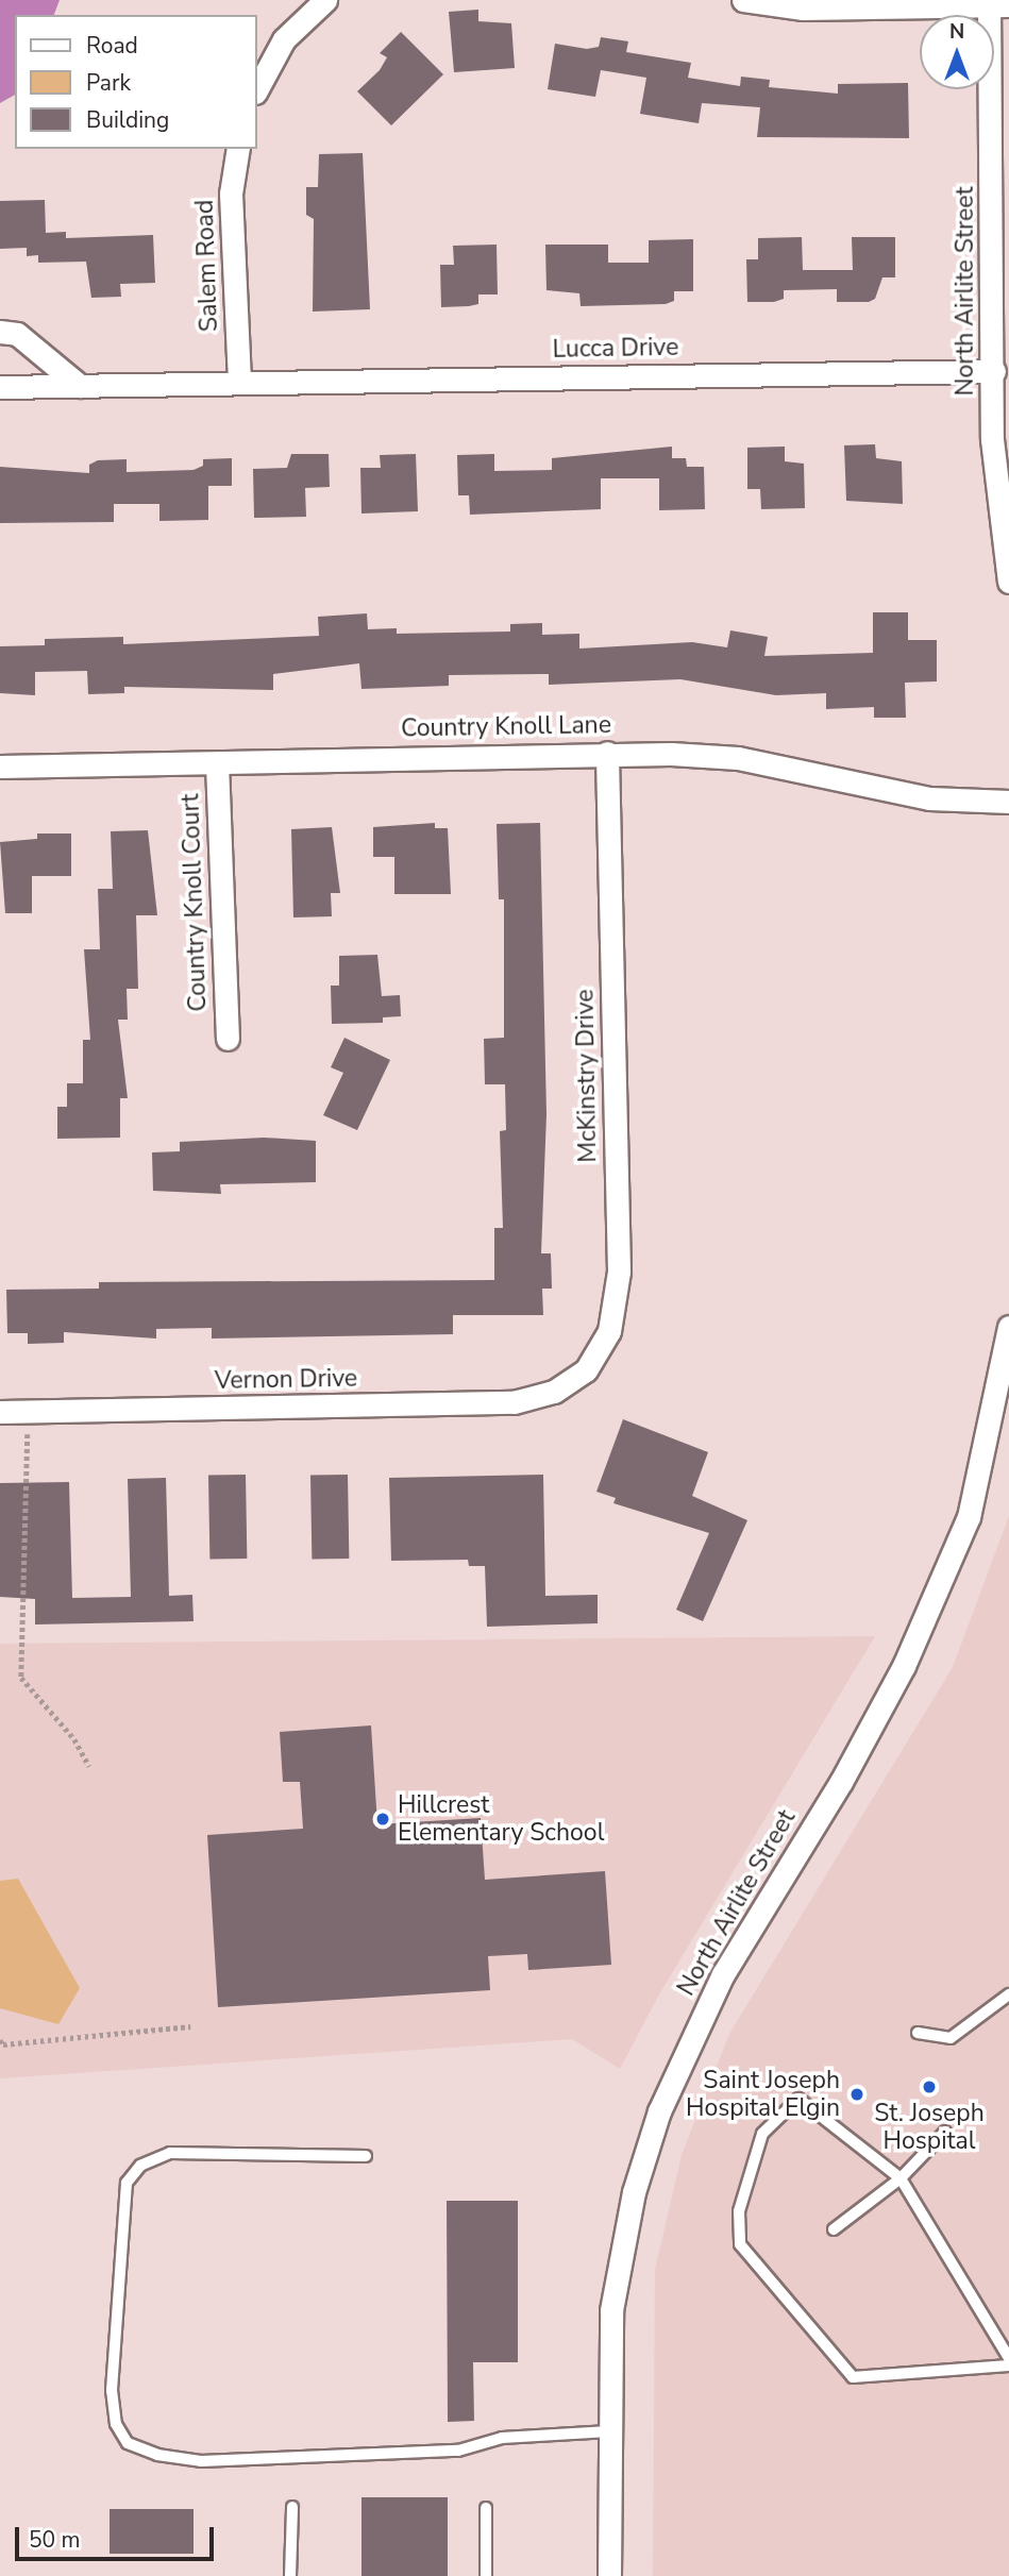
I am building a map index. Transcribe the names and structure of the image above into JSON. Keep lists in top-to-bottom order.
{
  "streets": {
    "street": [
      "Salem Road",
      "North Airlite Street",
      "Lucca Drive",
      "Country Knoll Lane",
      "Country Knoll Court",
      "McKinstry Drive",
      "Vernon Drive"
    ]
  },
  "crossings": [
    ["Salem Road", "Lucca Drive"],
    ["North Airlite Street", "Lucca Drive"],
    ["Country Knoll Lane", "Country Knoll Court"],
    ["Country Knoll Lane", "McKinstry Drive"],
    ["McKinstry Drive", "Vernon Drive"]
  ],
  "places": ["Hillcrest Elementary School", "St. Joseph Hospital", "Saint Joseph Hospital Elgin"],
  "legend": ["Road", "Park", "Building"],
  "scale_bar": "50 m",
  "north": "top"
}
